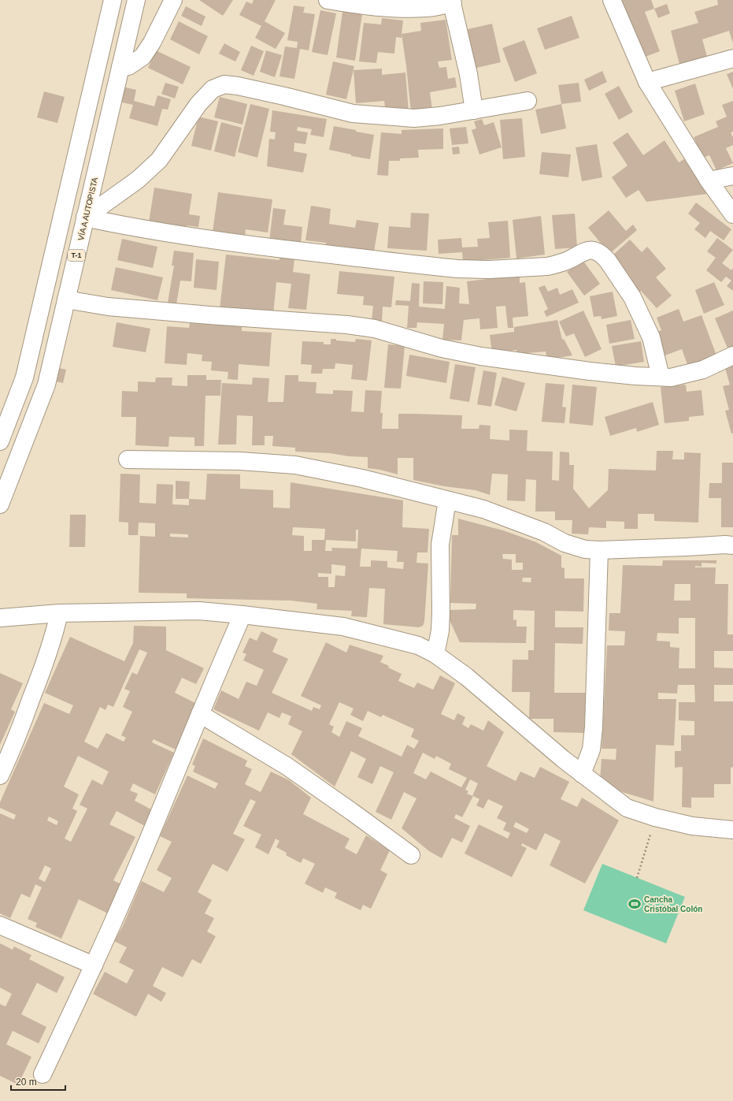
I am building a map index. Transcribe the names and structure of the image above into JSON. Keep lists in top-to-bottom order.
{
  "streets": {
    "main road": ["VÍA A AUTOPISTA", "T-1"]
  },
  "places": {
    "sports": ["Cancha Cristóbal Colón"]
  },
  "scale_bar": "20 m"
}
